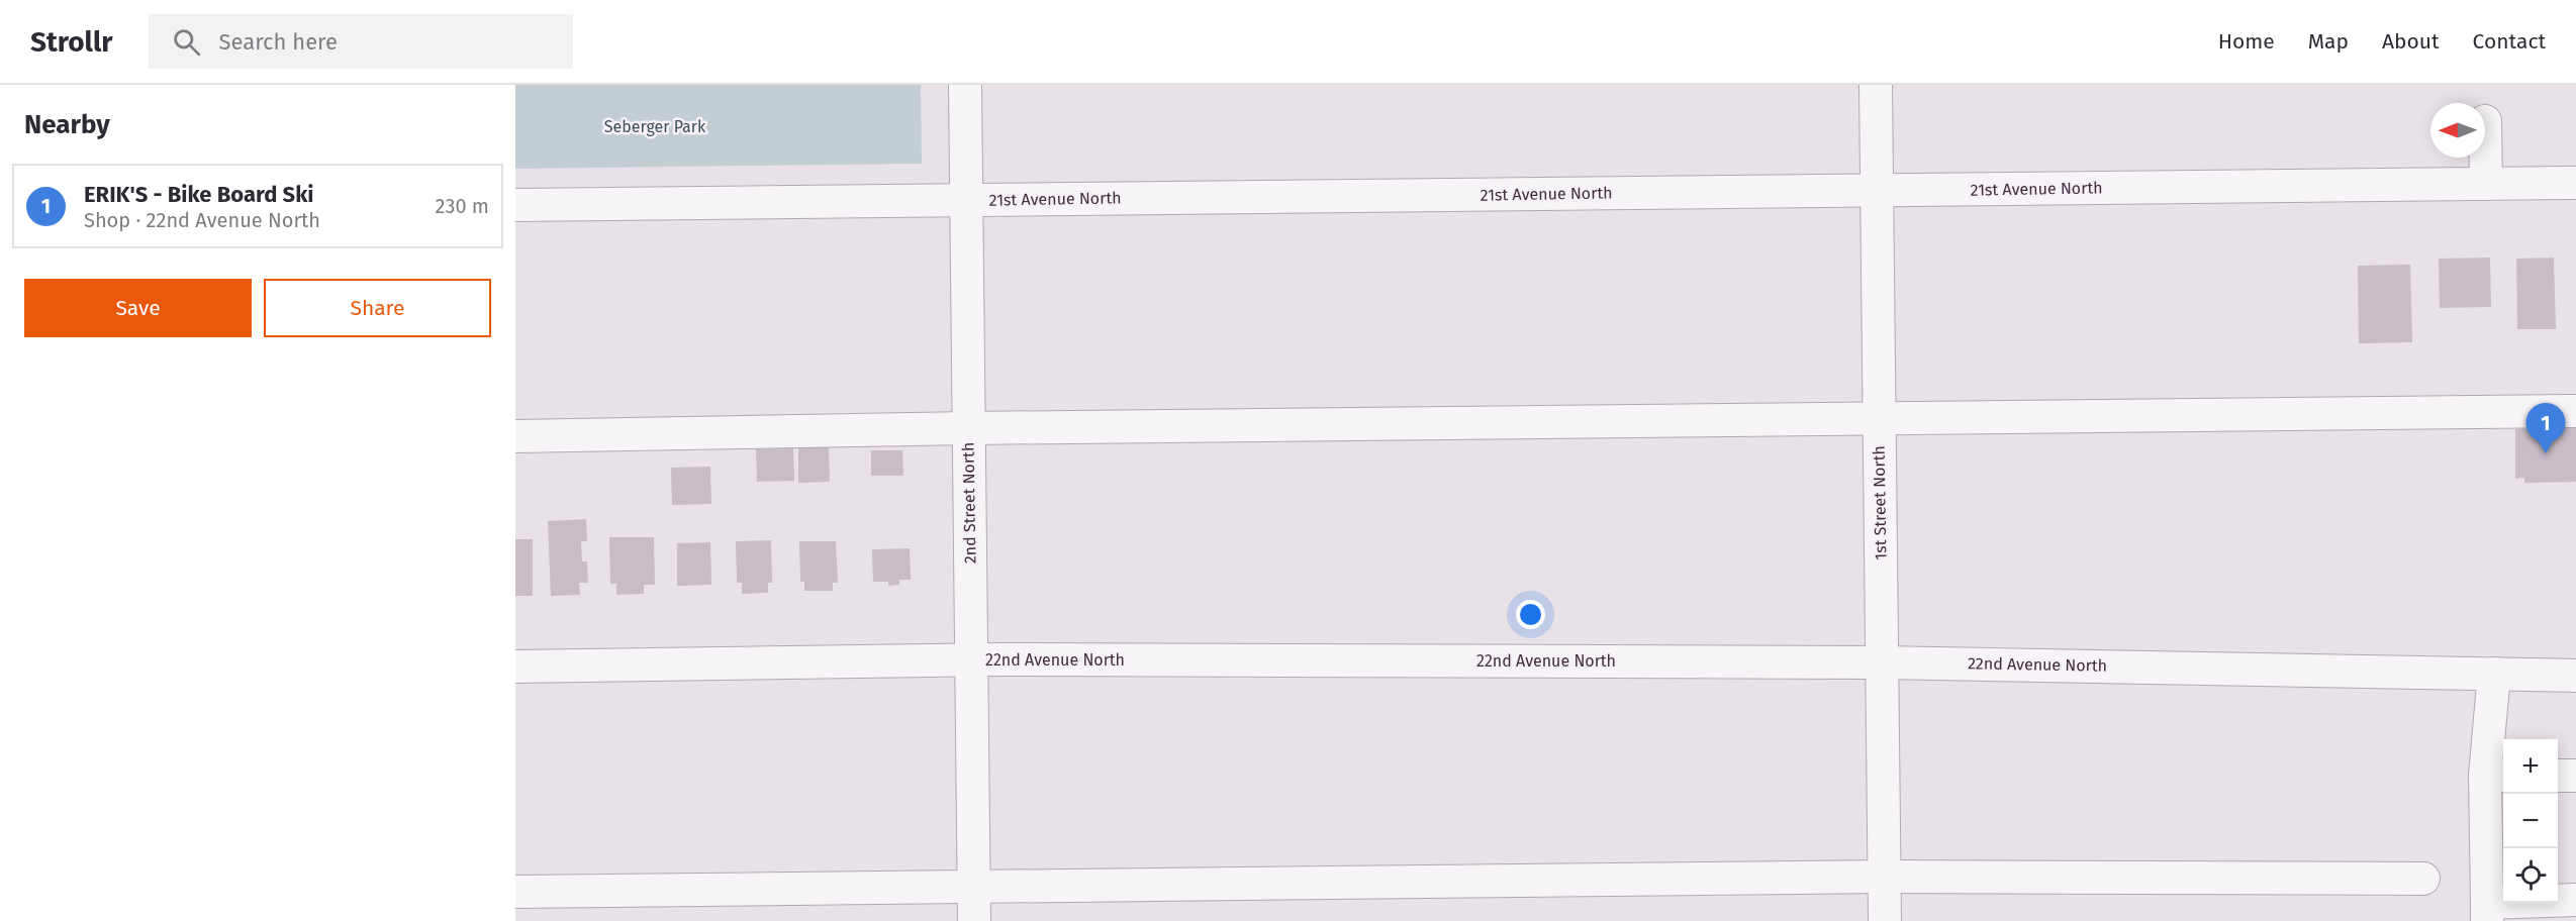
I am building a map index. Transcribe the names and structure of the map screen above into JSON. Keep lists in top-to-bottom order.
{
  "streets": {
    "street": [
      "21st Avenue North",
      "2nd Street North",
      "1st Street North",
      "22nd Avenue North"
    ]
  },
  "crossings": [
    ["21st Avenue North", "2nd Street North"],
    ["21st Avenue North", "1st Street North"],
    ["2nd Street North", "22nd Avenue North"],
    ["1st Street North", "22nd Avenue North"]
  ],
  "parks": ["Seberger Park"],
  "north": "left",
  "page": {
    "header": "Strollr",
    "search": "Search here",
    "nav": [
      "Home",
      "Map",
      "About",
      "Contact"
    ],
    "heading": "Nearby",
    "list": [
      {
        "mark": "1",
        "name": "ERIK'S - Bike Board Ski",
        "note": "Shop · 22nd Avenue North",
        "value": "230 m"
      }
    ],
    "buttons": ["Save", "Share"],
    "pins": "1",
    "map_buttons": ["+", "−"]
  }
}
